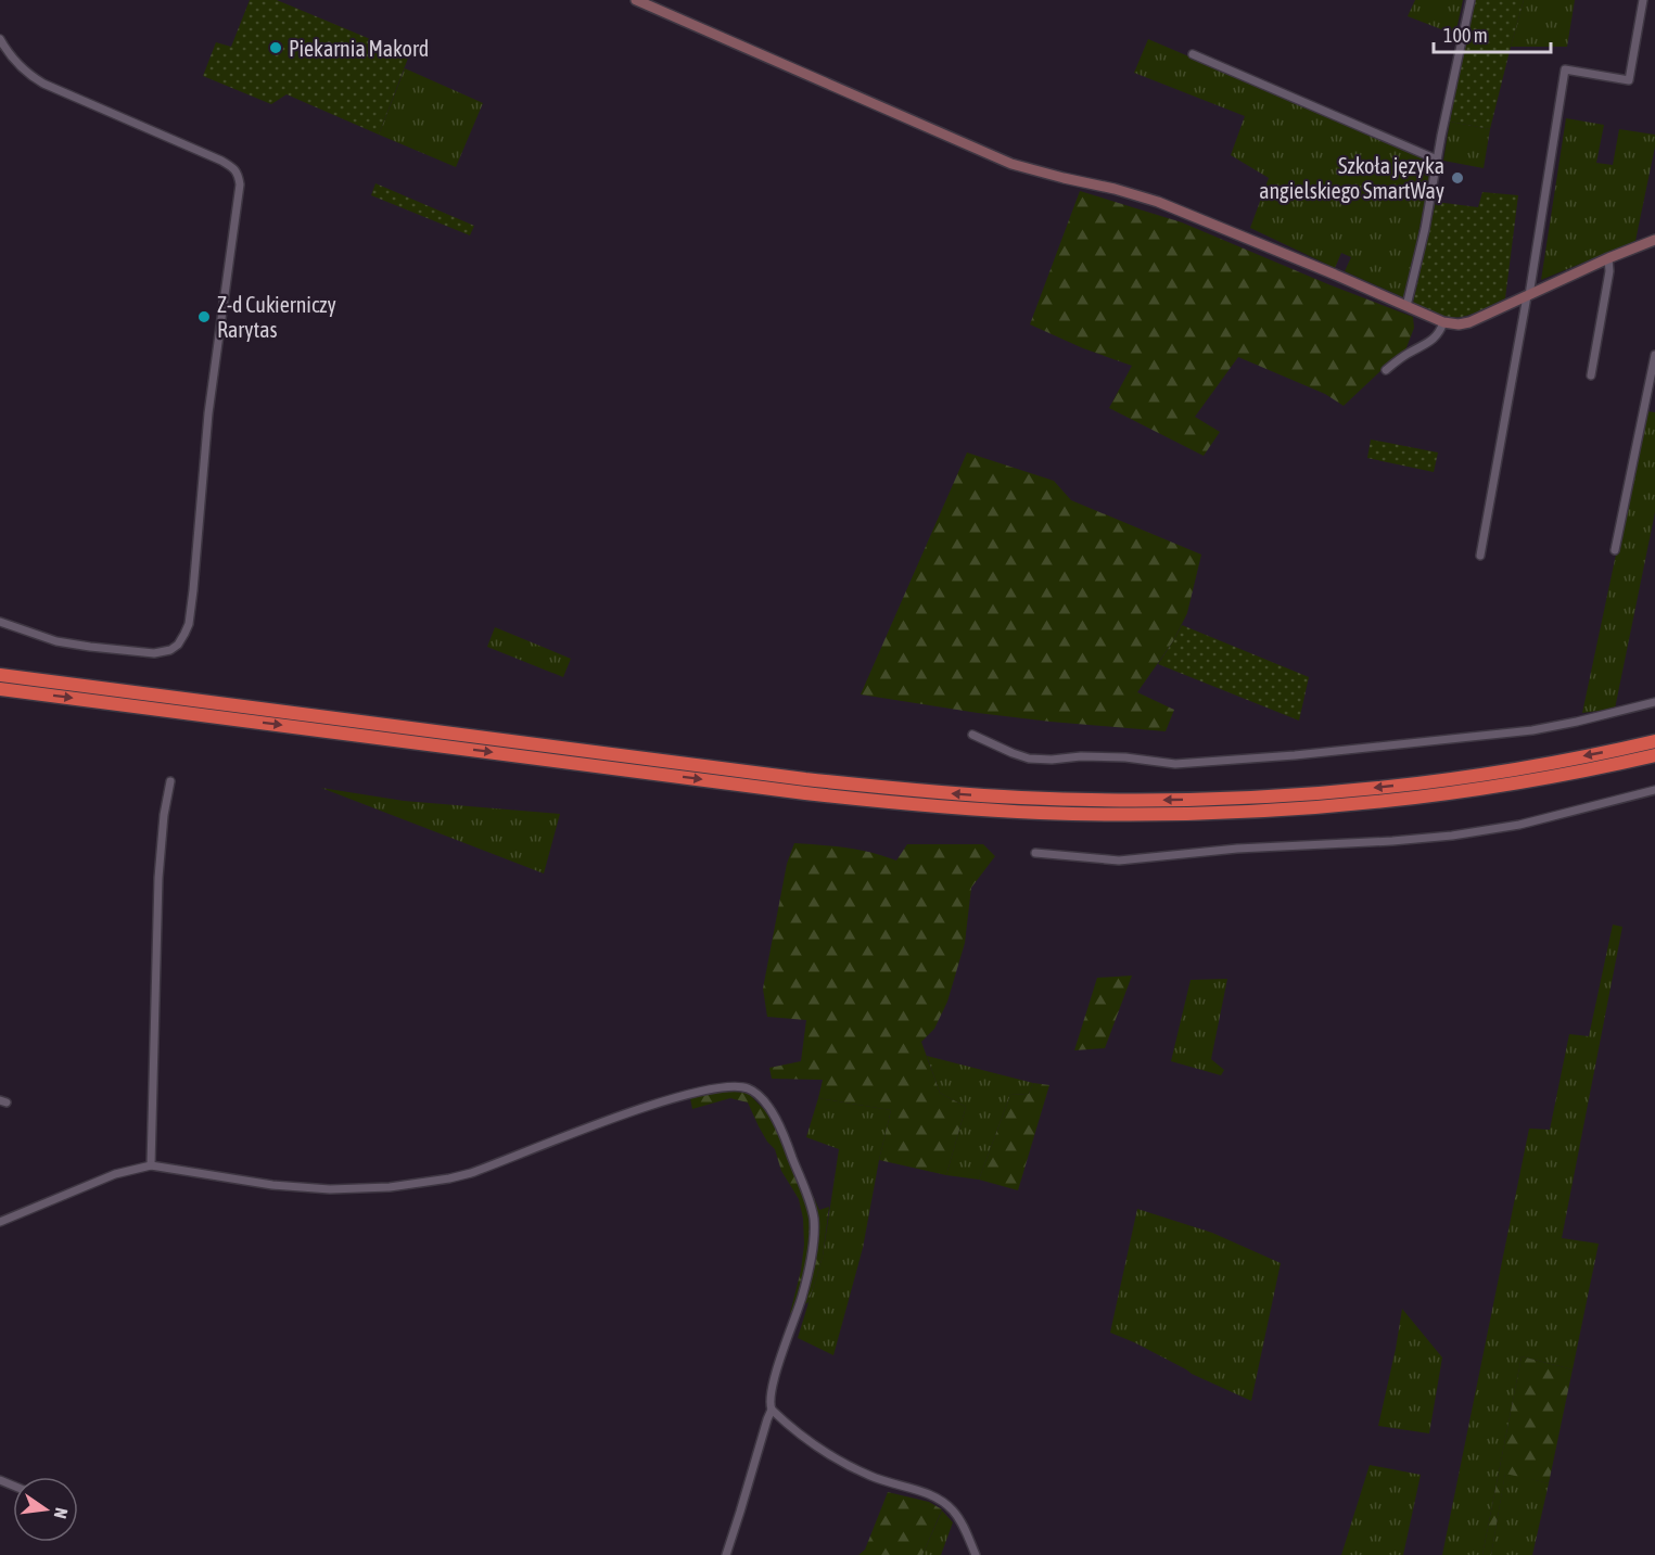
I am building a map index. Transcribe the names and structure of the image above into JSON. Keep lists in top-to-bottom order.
{
  "places": ["Piekarnia Makord", "Szkoła języka angielskiego SmartWay", "Z-d Cukierniczy Rarytas"],
  "scale_bar": "100 m",
  "north": "right"
}
